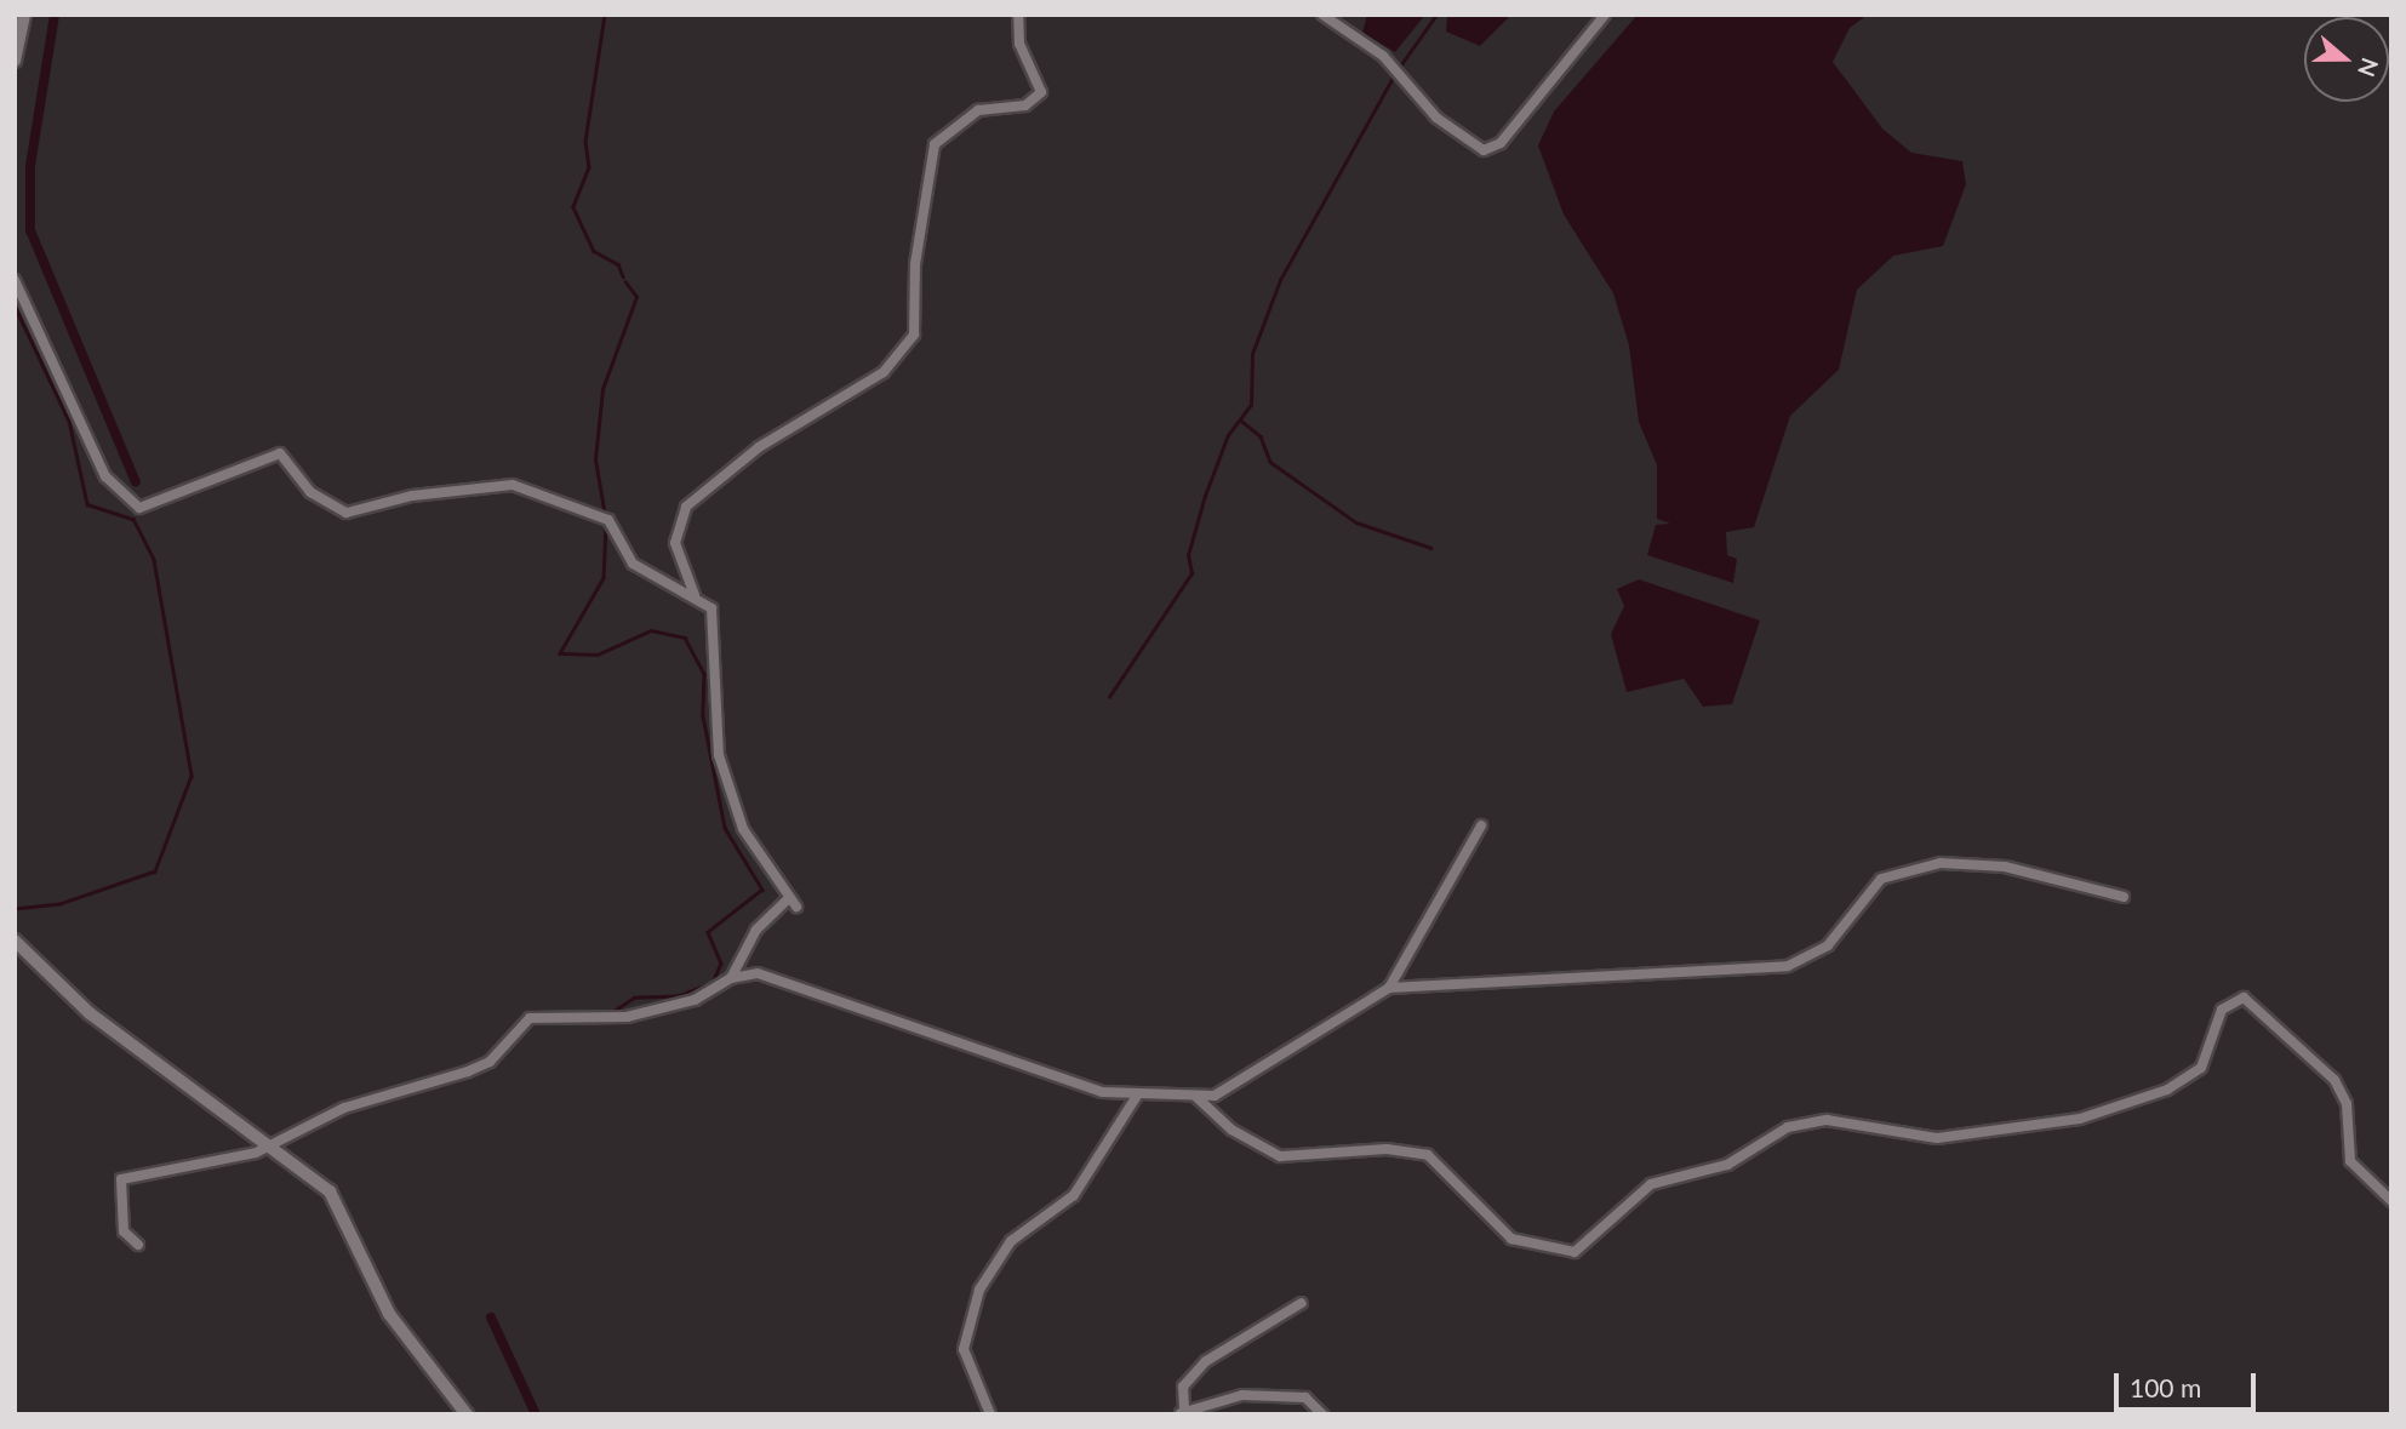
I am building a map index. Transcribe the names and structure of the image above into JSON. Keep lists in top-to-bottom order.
{
  "scale_bar": "100 m",
  "north": "right"
}
